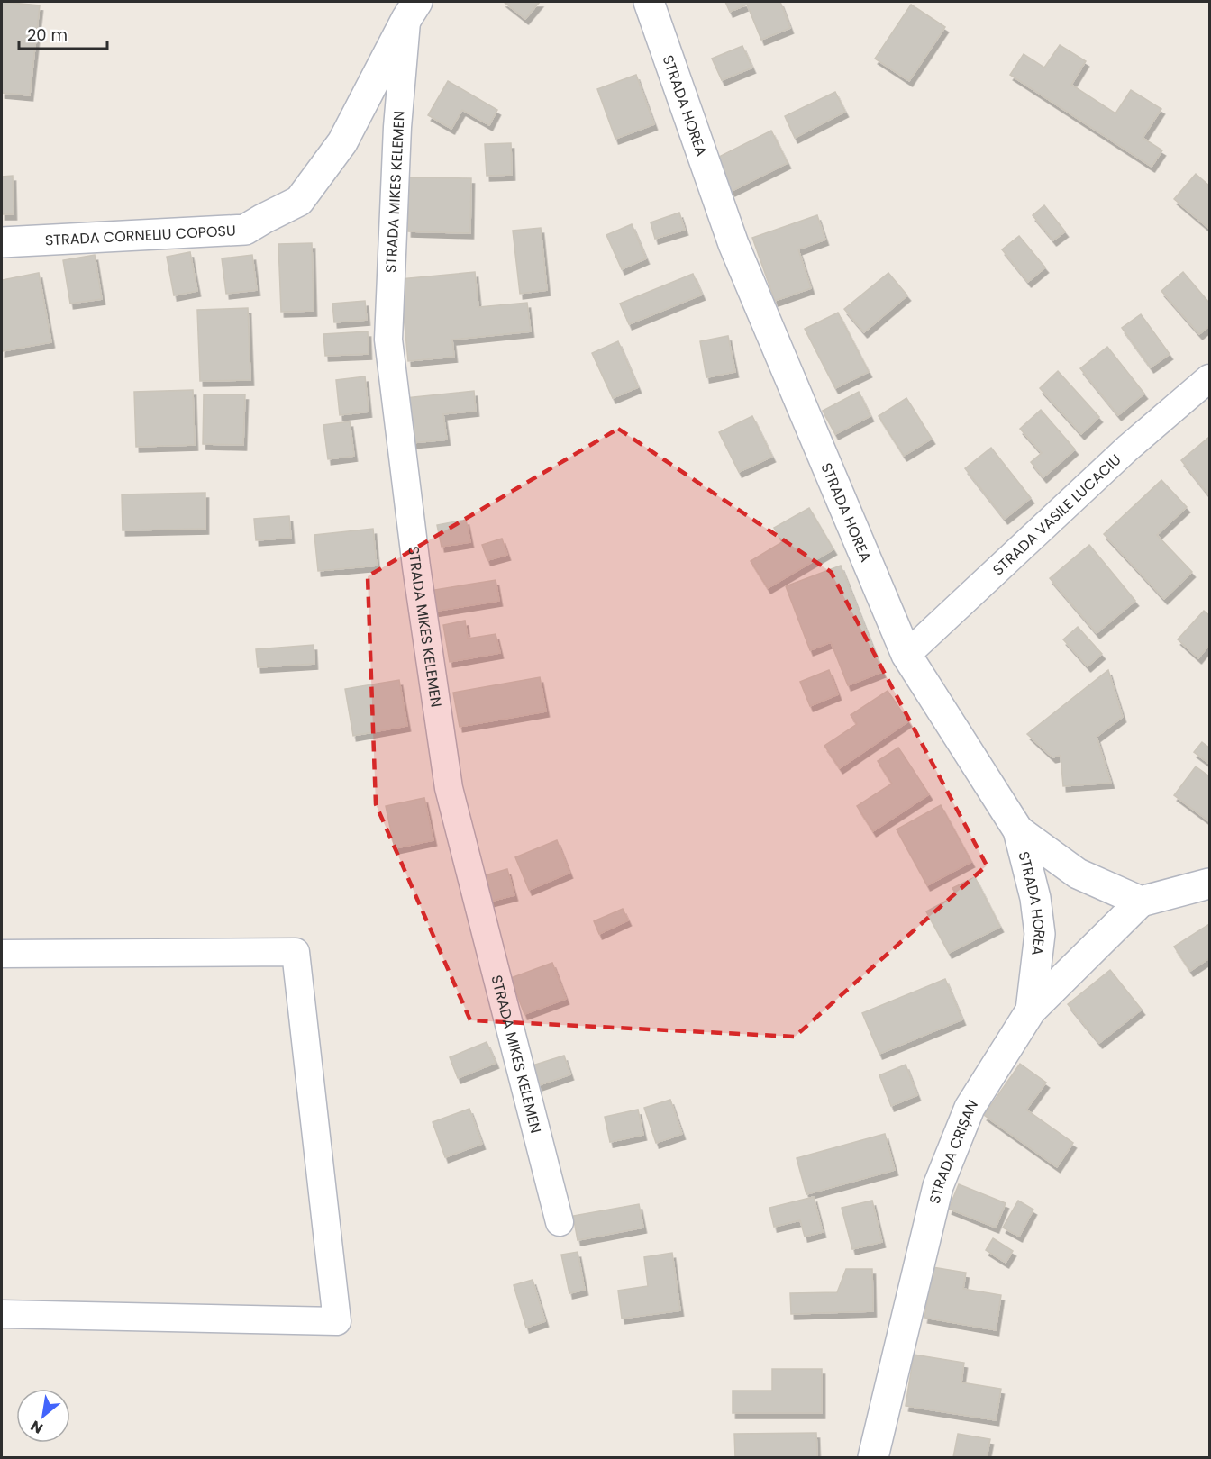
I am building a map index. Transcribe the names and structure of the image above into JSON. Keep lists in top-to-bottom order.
{
  "streets": {
    "street": [
      "STRADA HOREA",
      "STRADA MIKES KELEMEN",
      "STRADA CORNELIU COPOSU",
      "STRADA VASILE LUCACIU",
      "STRADA CRIȘAN"
    ]
  },
  "crossings": [
    ["STRADA HOREA", "STRADA VASILE LUCACIU"],
    ["STRADA HOREA", "STRADA CRIȘAN"],
    ["STRADA MIKES KELEMEN", "STRADA CORNELIU COPOSU"]
  ],
  "scale_bar": "20 m",
  "north": "bottom left"
}
